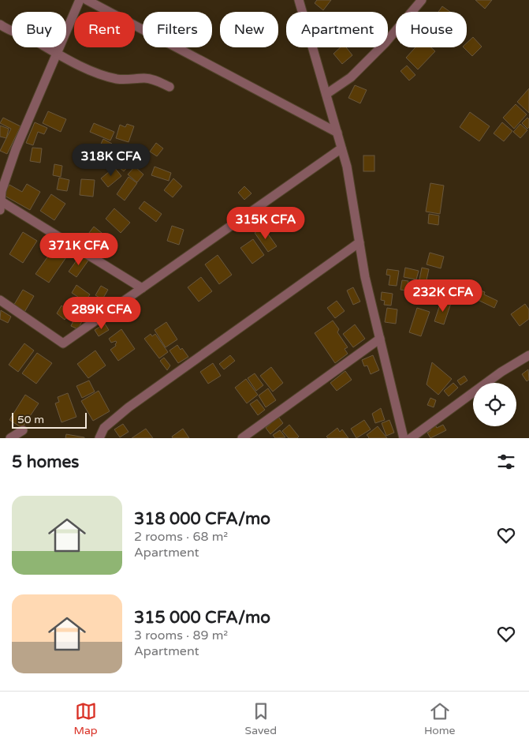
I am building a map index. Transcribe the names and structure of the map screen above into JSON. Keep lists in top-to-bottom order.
{
  "scale_bar": "50 m",
  "page": {
    "chip": [
      "Buy",
      "Rent",
      "Filters",
      "New",
      "Apartment",
      "House"
    ],
    "price": [
      "318K CFA",
      "315K CFA",
      "371K CFA",
      "232K CFA",
      "289K CFA"
    ],
    "scale": "50 m",
    "heading": "5 homes",
    "list": [
      {
        "name": "318 000 CFA/mo",
        "note": "2 rooms · 68 m² · Apartment"
      },
      {
        "name": "315 000 CFA/mo",
        "note": "3 rooms · 89 m² · Apartment"
      }
    ],
    "tabs": ["Map", "Saved", "Home"]
  }
}
